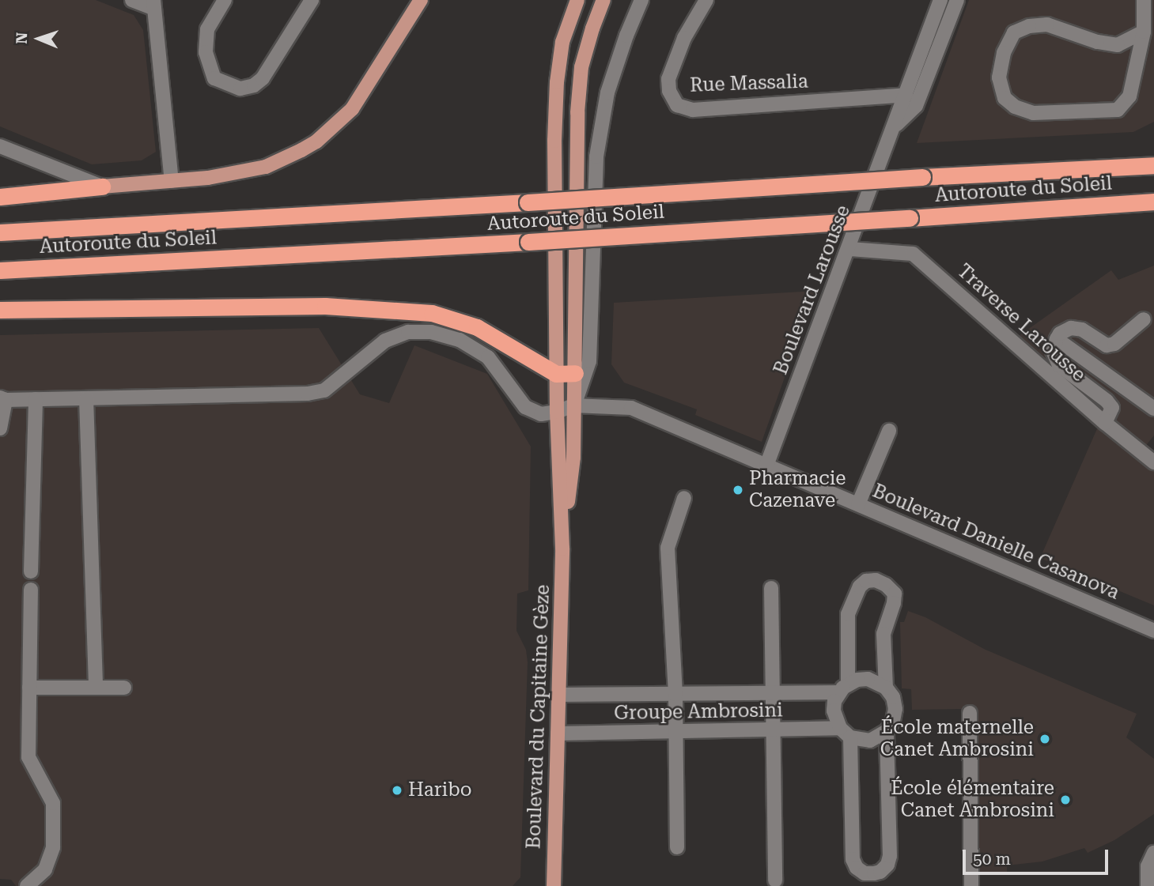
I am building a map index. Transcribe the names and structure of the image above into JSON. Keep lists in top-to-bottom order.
{
  "streets": {
    "highway": ["Autoroute du Soleil"],
    "main road": ["Boulevard du Capitaine Gèze"],
    "street": [
      "Rue Massalia",
      "Boulevard Larousse",
      "Traverse Larousse",
      "Boulevard Danielle Casanova",
      "Groupe Ambrosini"
    ]
  },
  "crossings": [
    ["Rue Massalia", "Boulevard Larousse"],
    ["Boulevard Larousse", "Traverse Larousse"],
    ["Boulevard Larousse", "Boulevard Danielle Casanova"],
    ["Boulevard Danielle Casanova", "Boulevard du Capitaine Gèze"],
    ["Groupe Ambrosini", "Boulevard du Capitaine Gèze"]
  ],
  "places": [
    "Pharmacie Cazenave",
    "École maternelle Canet Ambrosini",
    "Haribo",
    "École élémentaire Canet Ambrosini"
  ],
  "scale_bar": "50 m",
  "north": "left"
}
